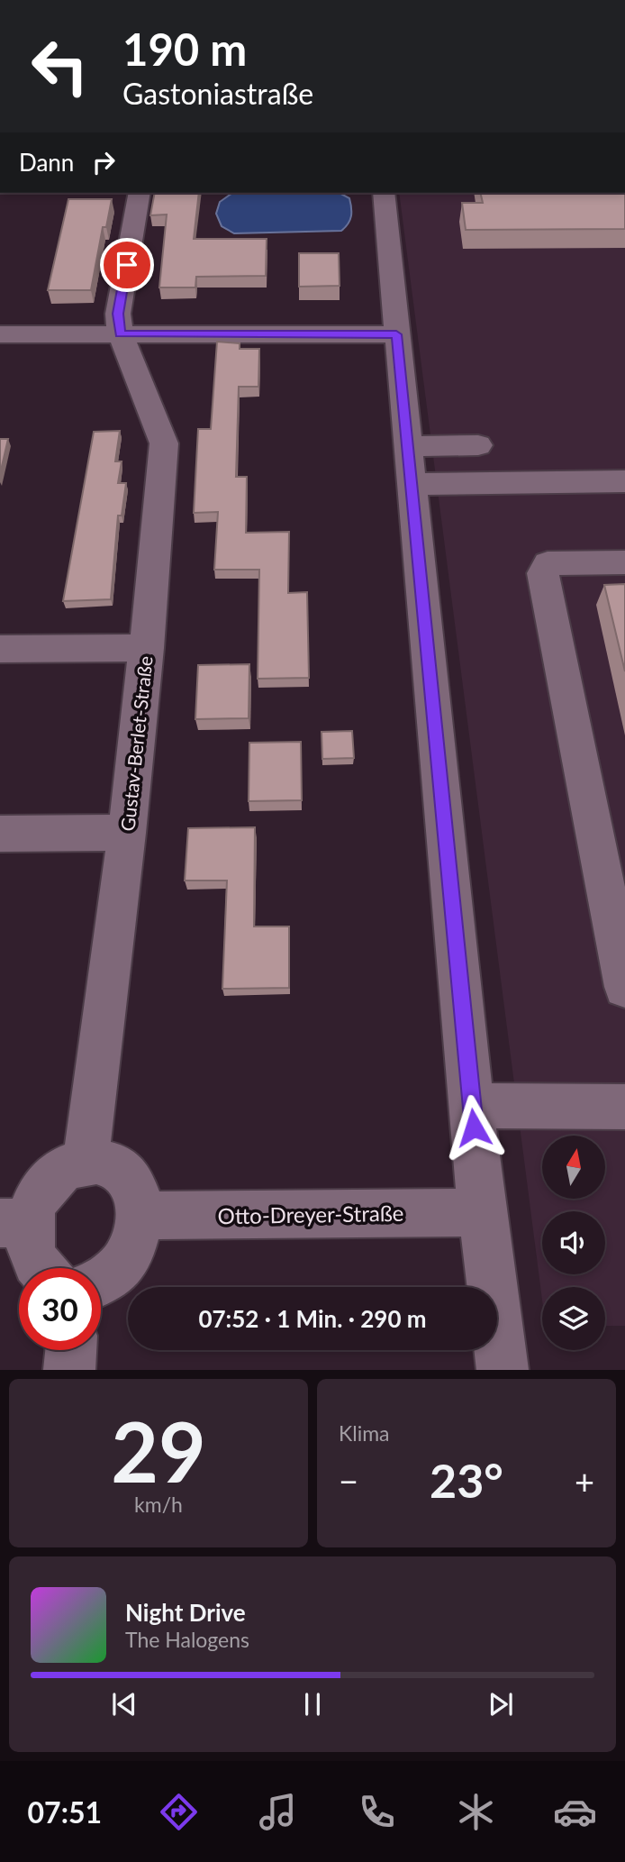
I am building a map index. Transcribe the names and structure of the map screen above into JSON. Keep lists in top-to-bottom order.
{
  "streets": {
    "street": ["Gustav-Berlet-Straße", "Otto-Dreyer-Straße"]
  },
  "north": "top",
  "page": {
    "turn": ["190 m", "Gastoniastraße"],
    "then": "Dann",
    "limit": "30",
    "trip": "07:52 · 1 Min. · 290 m",
    "tile": [
      ["29", "km/h"],
      "Klima"
    ],
    "heat": ["−", "23°", "+"],
    "song": ["Night Drive", "The Halogens"],
    "tabs": "07:51"
  }
}
